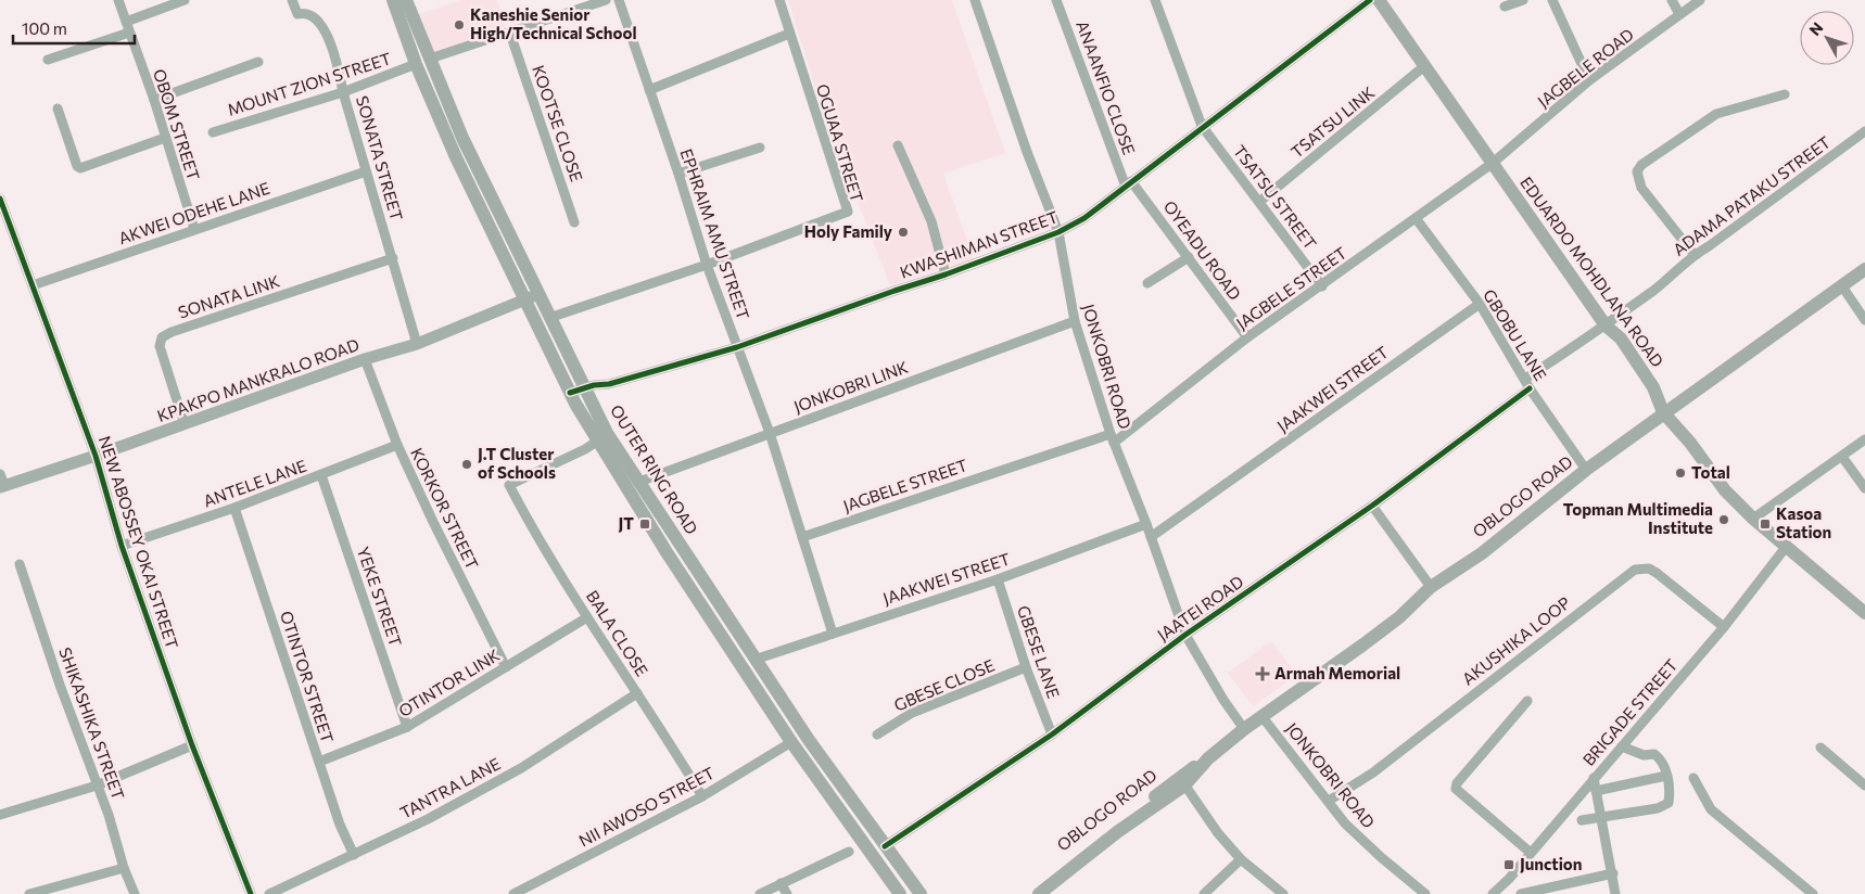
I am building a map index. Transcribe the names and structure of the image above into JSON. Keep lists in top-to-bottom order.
{
  "streets": {
    "main road": ["EDUARDO MOHDLANA ROAD", "OUTER RING ROAD", "OBLOGO ROAD"],
    "street": [
      "JAGBELE ROAD",
      "MOUNT ZION STREET",
      "ANAANFIO CLOSE",
      "TSATSU LINK",
      "KOOTSE CLOSE",
      "OBOM STREET",
      "OGUAA STREET",
      "SONATA STREET",
      "ADAMA PATAKU STREET",
      "TSATSU STREET",
      "AKWEI ODEHE LANE",
      "EPHRAIM AMU STREET",
      "KWASHIMAN STREET",
      "OYEADU ROAD",
      "JAGBELE STREET",
      "SONATA LINK",
      "GBOBU LANE",
      "JONKOBRI ROAD",
      "KPAKPO MANKRALO ROAD",
      "JONKOBRI LINK",
      "JAAKWEI STREET",
      "ANTELE LANE",
      "KORKOR STREET",
      "NEW ABOSSEY OKAI STREET",
      "YEKE STREET",
      "JAATEI ROAD",
      "BALA CLOSE",
      "AKUSHIKA LOOP",
      "GBESE LANE",
      "OTINTOR STREET",
      "OTINTOR LINK",
      "GBESE CLOSE",
      "BRIGADE STREET",
      "SHIKASHIKA STREET",
      "TANTRA LANE",
      "NII AWOSO STREET"
    ]
  },
  "crossings": [
    ["JAGBELE ROAD", "EDUARDO MOHDLANA ROAD"],
    ["JAGBELE ROAD", "JAGBELE STREET"],
    ["MOUNT ZION STREET", "SONATA STREET"],
    ["MOUNT ZION STREET", "OUTER RING ROAD"],
    ["ANAANFIO CLOSE", "KWASHIMAN STREET"],
    ["ANAANFIO CLOSE", "OYEADU ROAD"],
    ["TSATSU LINK", "TSATSU STREET"],
    ["TSATSU LINK", "EDUARDO MOHDLANA ROAD"],
    ["OBOM STREET", "AKWEI ODEHE LANE"],
    ["OGUAA STREET", "EPHRAIM AMU STREET"],
    ["OGUAA STREET", "OUTER RING ROAD"],
    ["SONATA STREET", "AKWEI ODEHE LANE"],
    ["SONATA STREET", "SONATA LINK"],
    ["SONATA STREET", "KPAKPO MANKRALO ROAD"],
    ["ADAMA PATAKU STREET", "EDUARDO MOHDLANA ROAD"],
    ["ADAMA PATAKU STREET", "GBOBU LANE"],
    ["ADAMA PATAKU STREET", "JAATEI ROAD"],
    ["TSATSU STREET", "KWASHIMAN STREET"],
    ["TSATSU STREET", "JAGBELE STREET"],
    ["AKWEI ODEHE LANE", "NEW ABOSSEY OKAI STREET"],
    ["EPHRAIM AMU STREET", "KWASHIMAN STREET"],
    ["EPHRAIM AMU STREET", "JAGBELE STREET"],
    ["EPHRAIM AMU STREET", "JONKOBRI LINK"],
    ["EPHRAIM AMU STREET", "JAAKWEI STREET"],
    ["KWASHIMAN STREET", "OYEADU ROAD"],
    ["KWASHIMAN STREET", "JONKOBRI ROAD"],
    ["KWASHIMAN STREET", "OUTER RING ROAD"],
    ["OYEADU ROAD", "JAGBELE STREET"],
    ["EDUARDO MOHDLANA ROAD", "JAGBELE STREET"],
    ["EDUARDO MOHDLANA ROAD", "OBLOGO ROAD"],
    ["EDUARDO MOHDLANA ROAD", "BRIGADE STREET"],
    ["JAGBELE STREET", "GBOBU LANE"],
    ["JAGBELE STREET", "JONKOBRI ROAD"],
    ["SONATA LINK", "KPAKPO MANKRALO ROAD"],
    ["GBOBU LANE", "JAAKWEI STREET"],
    ["GBOBU LANE", "OBLOGO ROAD"],
    ["GBOBU LANE", "JAATEI ROAD"],
    ["JONKOBRI ROAD", "JONKOBRI LINK"],
    ["JONKOBRI ROAD", "JAAKWEI STREET"],
    ["JONKOBRI ROAD", "OBLOGO ROAD"],
    ["JONKOBRI ROAD", "JAATEI ROAD"],
    ["JONKOBRI ROAD", "AKUSHIKA LOOP"],
    ["KPAKPO MANKRALO ROAD", "OUTER RING ROAD"],
    ["KPAKPO MANKRALO ROAD", "KORKOR STREET"],
    ["KPAKPO MANKRALO ROAD", "NEW ABOSSEY OKAI STREET"],
    ["JONKOBRI LINK", "OUTER RING ROAD"],
    ["JAAKWEI STREET", "OUTER RING ROAD"],
    ["JAAKWEI STREET", "GBESE LANE"],
    ["OUTER RING ROAD", "JAATEI ROAD"],
    ["OUTER RING ROAD", "BALA CLOSE"],
    ["OUTER RING ROAD", "NII AWOSO STREET"],
    ["ANTELE LANE", "KORKOR STREET"],
    ["ANTELE LANE", "NEW ABOSSEY OKAI STREET"],
    ["ANTELE LANE", "YEKE STREET"],
    ["ANTELE LANE", "OTINTOR STREET"],
    ["KORKOR STREET", "OTINTOR LINK"],
    ["YEKE STREET", "OTINTOR LINK"],
    ["JAATEI ROAD", "GBESE LANE"],
    ["BALA CLOSE", "OTINTOR LINK"],
    ["BALA CLOSE", "TANTRA LANE"],
    ["BALA CLOSE", "NII AWOSO STREET"],
    ["AKUSHIKA LOOP", "BRIGADE STREET"],
    ["GBESE LANE", "GBESE CLOSE"],
    ["OTINTOR STREET", "OTINTOR LINK"],
    ["OTINTOR STREET", "TANTRA LANE"]
  ],
  "places": {
    "other": [
      "Kaneshie Senior High/Technical School",
      "Holy Family",
      "J.T Cluster of Schools",
      "Total",
      "Topman Multimedia Institute"
    ],
    "transit": ["JT", "Kasoa Station", "Junction"],
    "health": ["Armah Memorial"]
  },
  "scale_bar": "100 m",
  "north": "top left"
}
